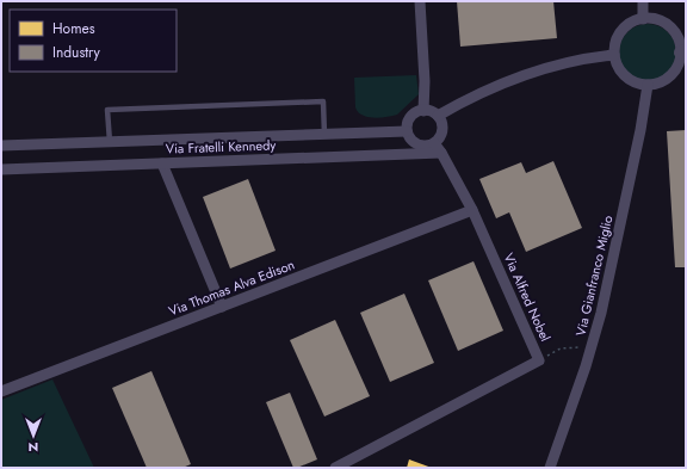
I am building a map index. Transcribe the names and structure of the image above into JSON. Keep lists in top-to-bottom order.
{
  "streets": {
    "street": [
      "Via Fratelli Kennedy",
      "Via Gianfranco Miglio",
      "Via Thomas Alva Edison",
      "Via Alfred Nobel"
    ]
  },
  "crossings": [
    ["Via Fratelli Kennedy", "Via Alfred Nobel"],
    ["Via Thomas Alva Edison", "Via Alfred Nobel"]
  ],
  "legend": ["Homes", "Industry"],
  "north": "bottom"
}
